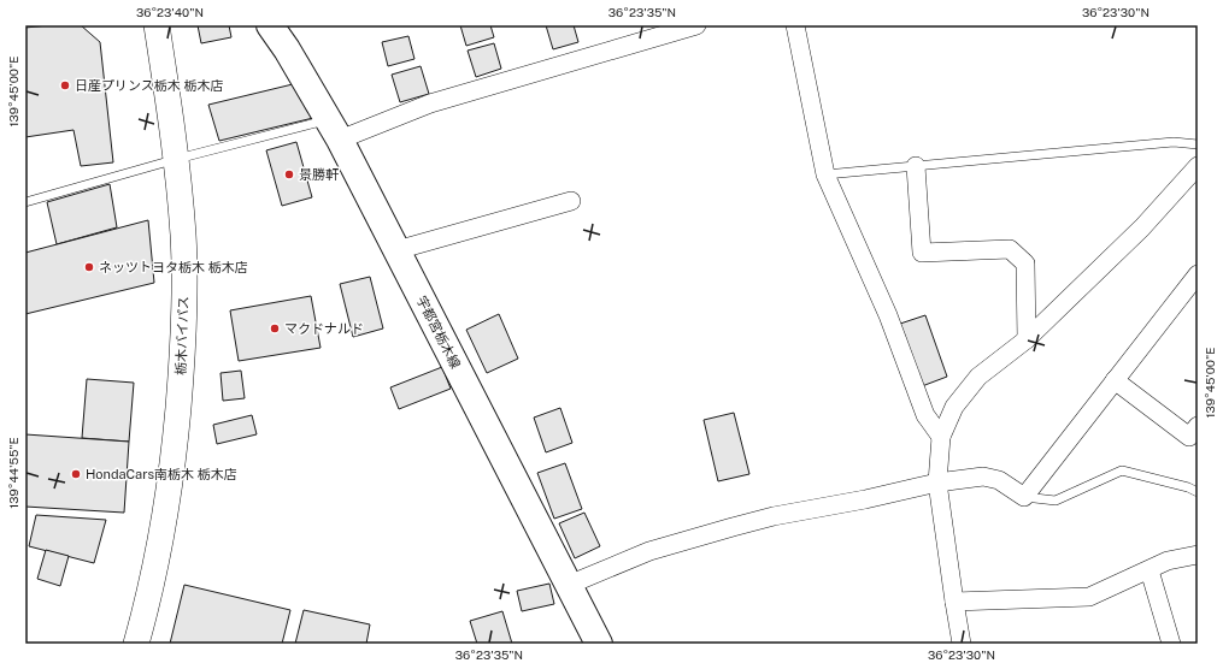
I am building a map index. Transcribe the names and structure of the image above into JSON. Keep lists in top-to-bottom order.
{
  "streets": {
    "main road": ["宇都宮栃木線", "栃木バイパス"]
  },
  "places": [
    "日産プリンス栃木 栃木店",
    "景勝軒",
    "ネッツトヨタ栃木 栃木店",
    "マクドナルド",
    "HondaCars南栃木 栃木店"
  ],
  "coordinates": [
    "36°23'40\"N",
    "36°23'35\"N",
    "36°23'30\"N",
    "139°45'00\"E",
    "139°44'55\"E"
  ]
}
